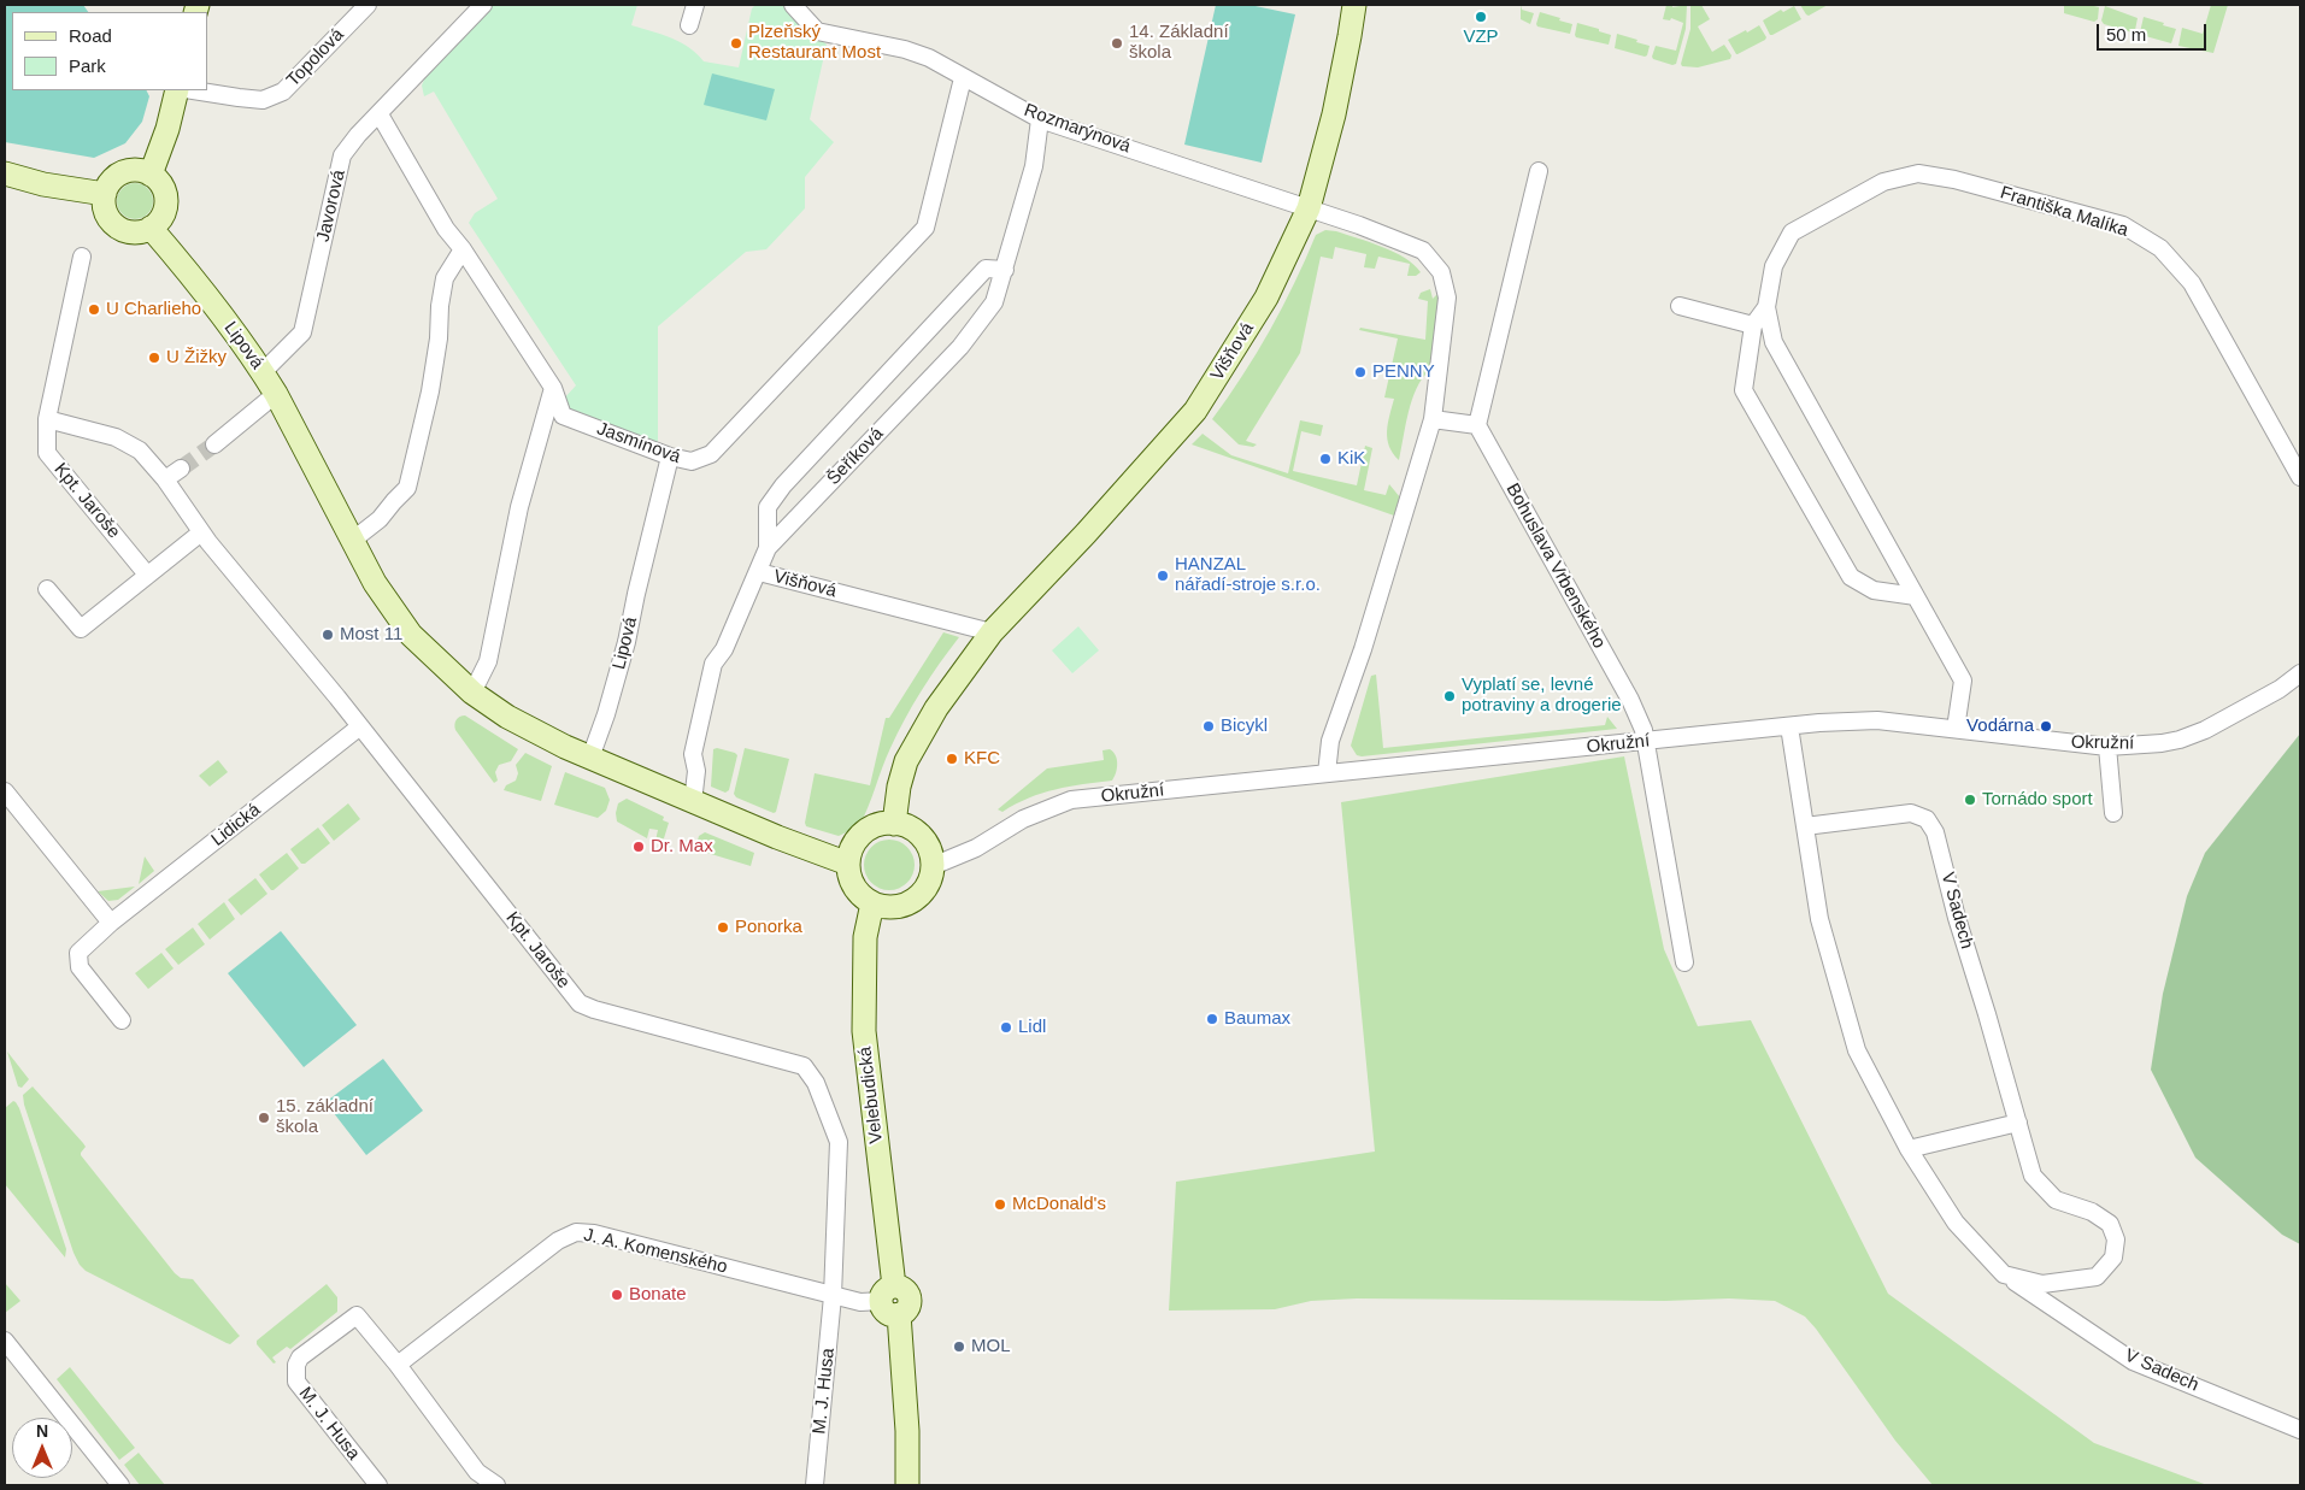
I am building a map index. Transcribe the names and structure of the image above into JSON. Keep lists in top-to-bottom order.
{
  "streets": {
    "street": [
      "Topolová",
      "Rozmarýnová",
      "Javorová",
      "Františka Malíka",
      "Lipová",
      "Višňová",
      "Jasmínová",
      "Šeříková",
      "Kpt. Jaroše",
      "Bohuslava Vrbenského",
      "Okružní",
      "Lidická",
      "V Sadech",
      "Velebudická",
      "J. A. Komenského",
      "M. J. Husa"
    ]
  },
  "crossings": [
    ["Rozmarýnová", "Višňová"],
    ["Rozmarýnová", "Jasmínová"],
    ["Rozmarýnová", "Šeříková"],
    ["Rozmarýnová", "Okružní"],
    ["Javorová", "Lipová"],
    ["Javorová", "Jasmínová"],
    ["Františka Malíka", "Okružní"],
    ["Lipová", "Višňová"],
    ["Lipová", "Jasmínová"],
    ["Lipová", "Šeříková"],
    ["Lipová", "Okružní"],
    ["Lipová", "Velebudická"],
    ["Višňová", "Šeříková"],
    ["Višňová", "Okružní"],
    ["Višňová", "Velebudická"],
    ["Kpt. Jaroše", "Lidická"],
    ["Kpt. Jaroše", "J. A. Komenského"],
    ["Kpt. Jaroše", "M. J. Husa"],
    ["Bohuslava Vrbenského", "Okružní"],
    ["Okružní", "V Sadech"],
    ["Okružní", "Velebudická"],
    ["Velebudická", "J. A. Komenského"],
    ["J. A. Komenského", "M. J. Husa"]
  ],
  "places": [
    "VZP",
    "Plzeňský Restaurant Most",
    "14. Základní škola",
    "U Charlieho",
    "U Žižky",
    "PENNY",
    "KiK",
    "HANZAL nářadí-stroje s.r.o.",
    "Most 11",
    "Vyplatí se, levné potraviny a drogerie",
    "Bicykl",
    "Vodárna",
    "KFC",
    "Tornádo sport",
    "Dr. Max",
    "Ponorka",
    "Baumax",
    "Lidl",
    "15. základní škola",
    "McDonald's",
    "Bonate",
    "MOL"
  ],
  "legend": ["Road", "Park"],
  "scale_bar": "50 m",
  "north": "top"
}
